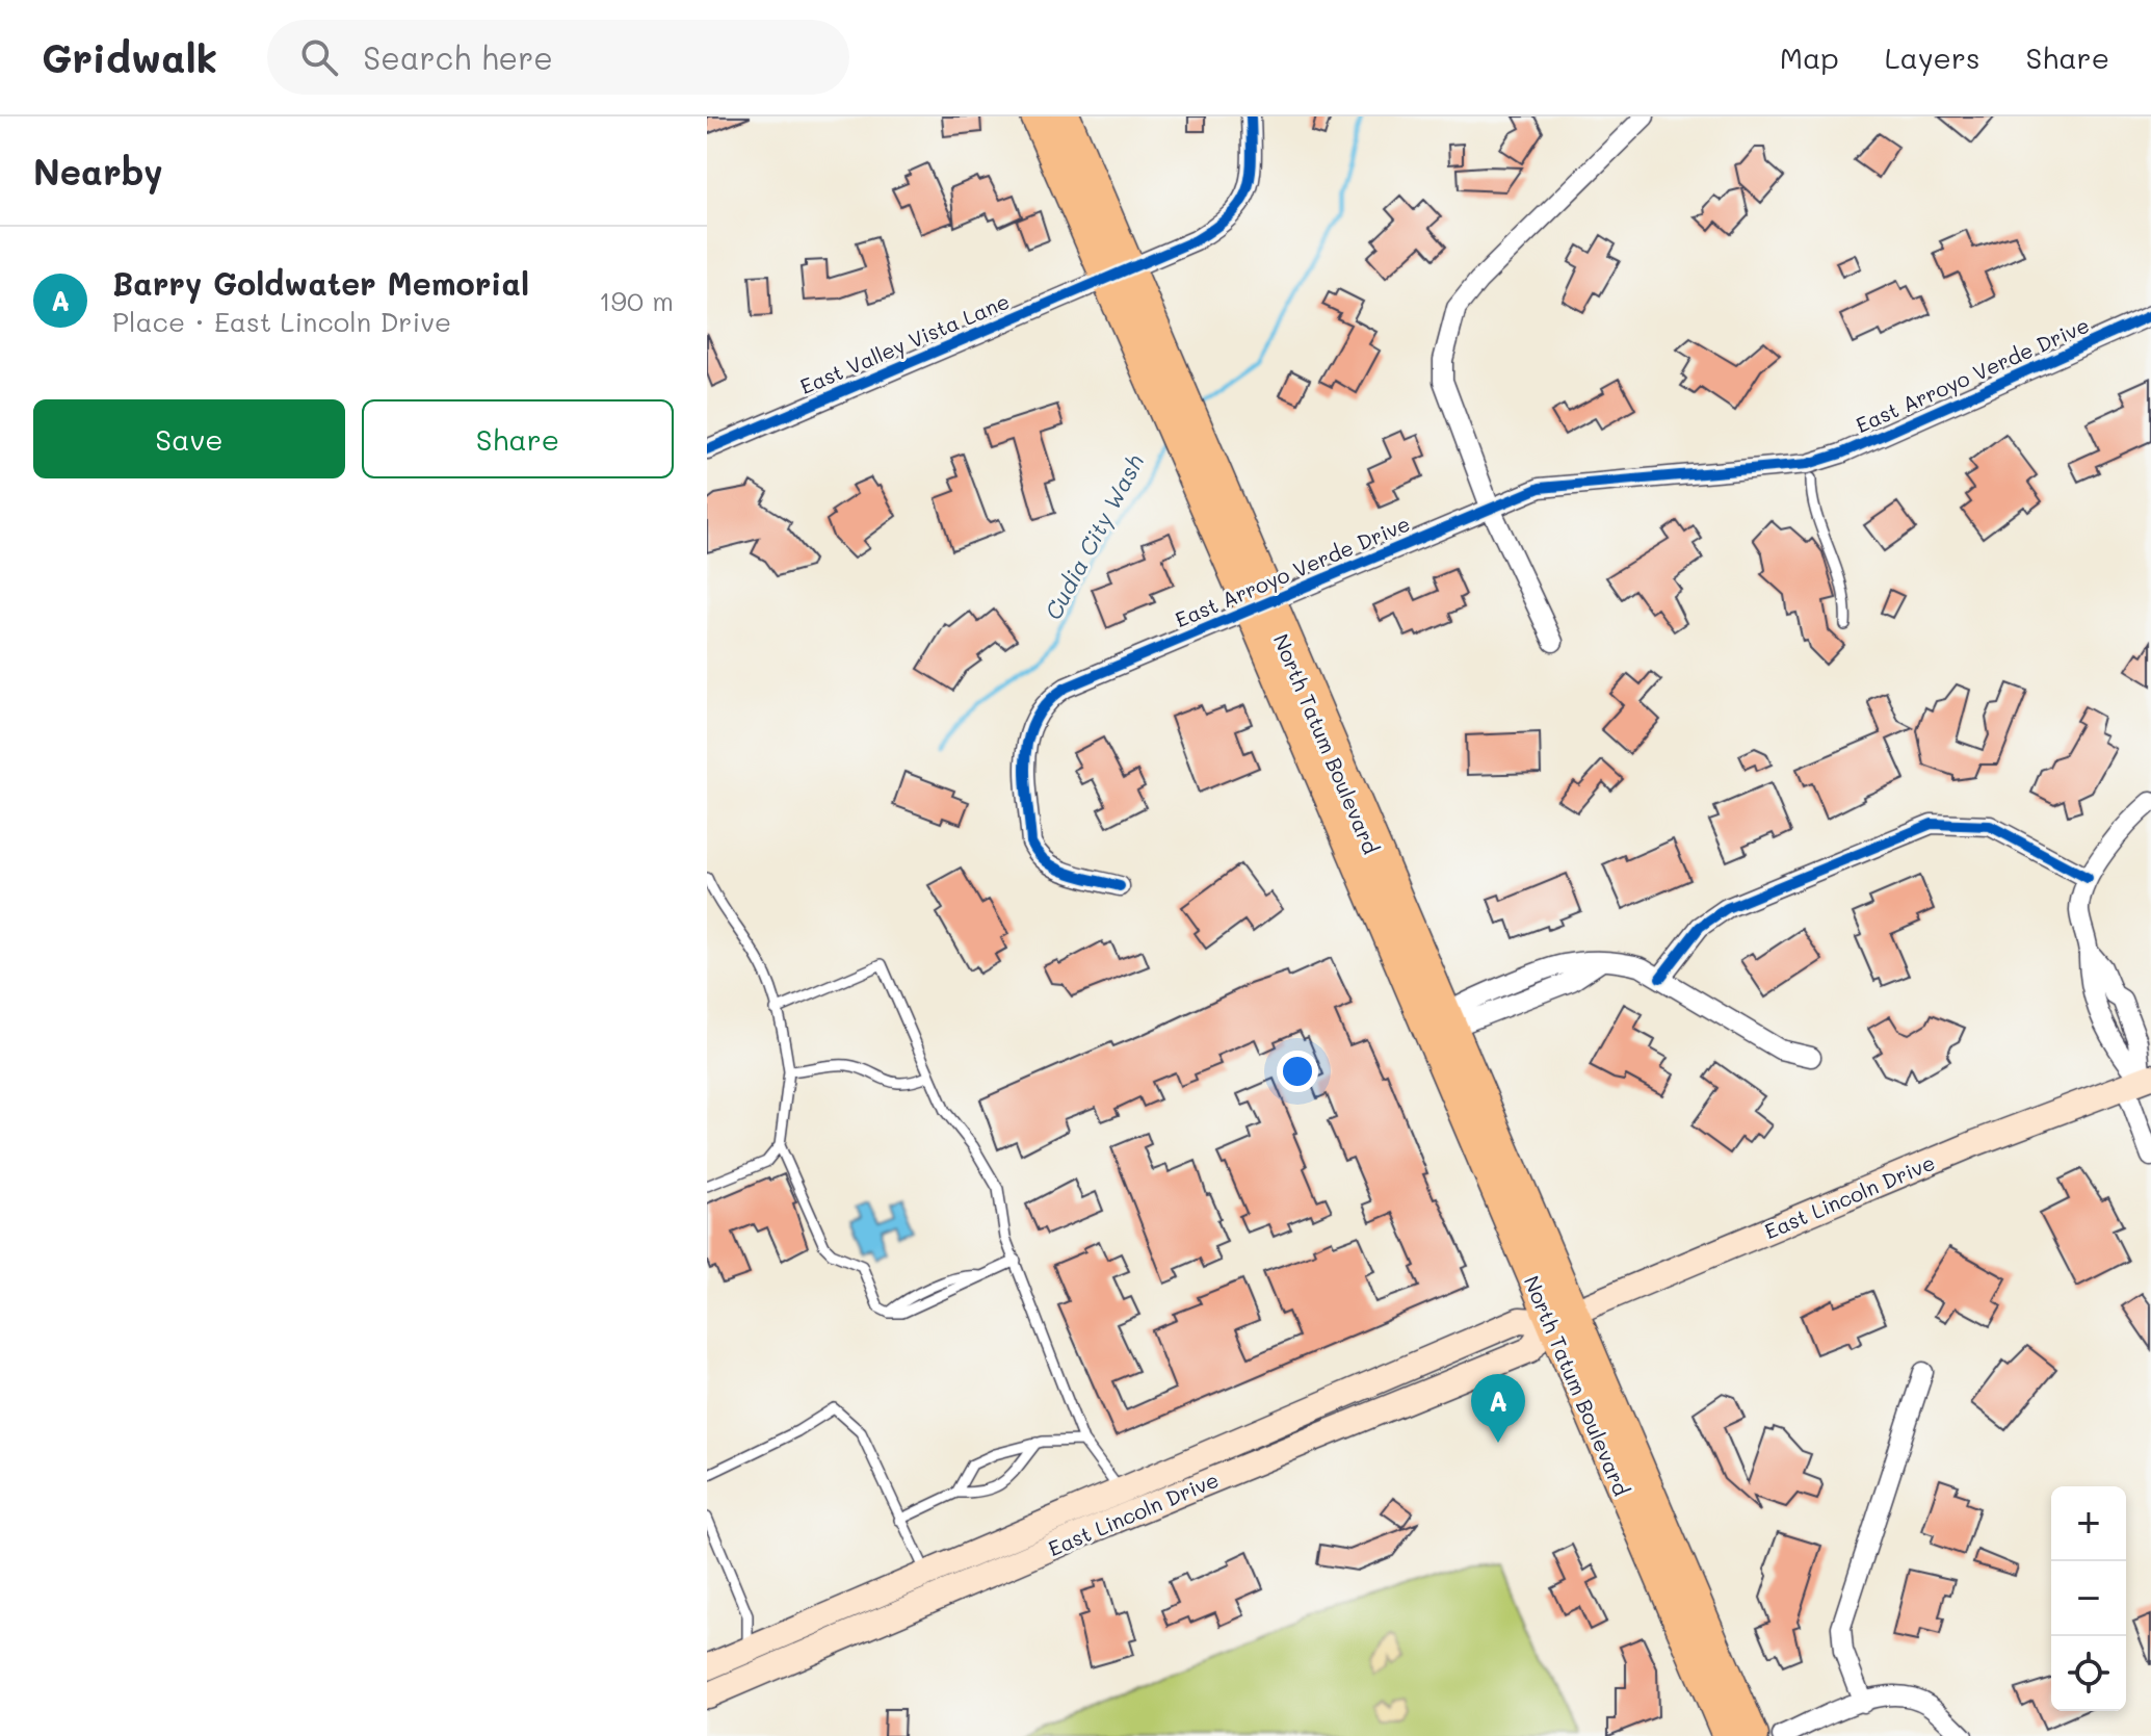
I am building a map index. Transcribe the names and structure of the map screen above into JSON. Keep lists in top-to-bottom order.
{
  "streets": {
    "main road": ["North Tatum Boulevard", "East Lincoln Drive"],
    "street": ["East Valley Vista Lane", "East Arroyo Verde Drive"]
  },
  "crossings": [
    ["East Valley Vista Lane", "North Tatum Boulevard"],
    ["East Arroyo Verde Drive", "North Tatum Boulevard"],
    ["North Tatum Boulevard", "East Lincoln Drive"]
  ],
  "water": ["Cudia City Wash"],
  "page": {
    "header": "Gridwalk",
    "search": "Search here",
    "nav": ["Map", "Layers", "Share"],
    "heading": "Nearby",
    "list": [
      {
        "mark": "A",
        "name": "Barry Goldwater Memorial",
        "note": "Place · East Lincoln Drive",
        "value": "190 m"
      }
    ],
    "buttons": ["Save", "Share"],
    "pins": "A",
    "map_buttons": ["+", "−"]
  }
}
